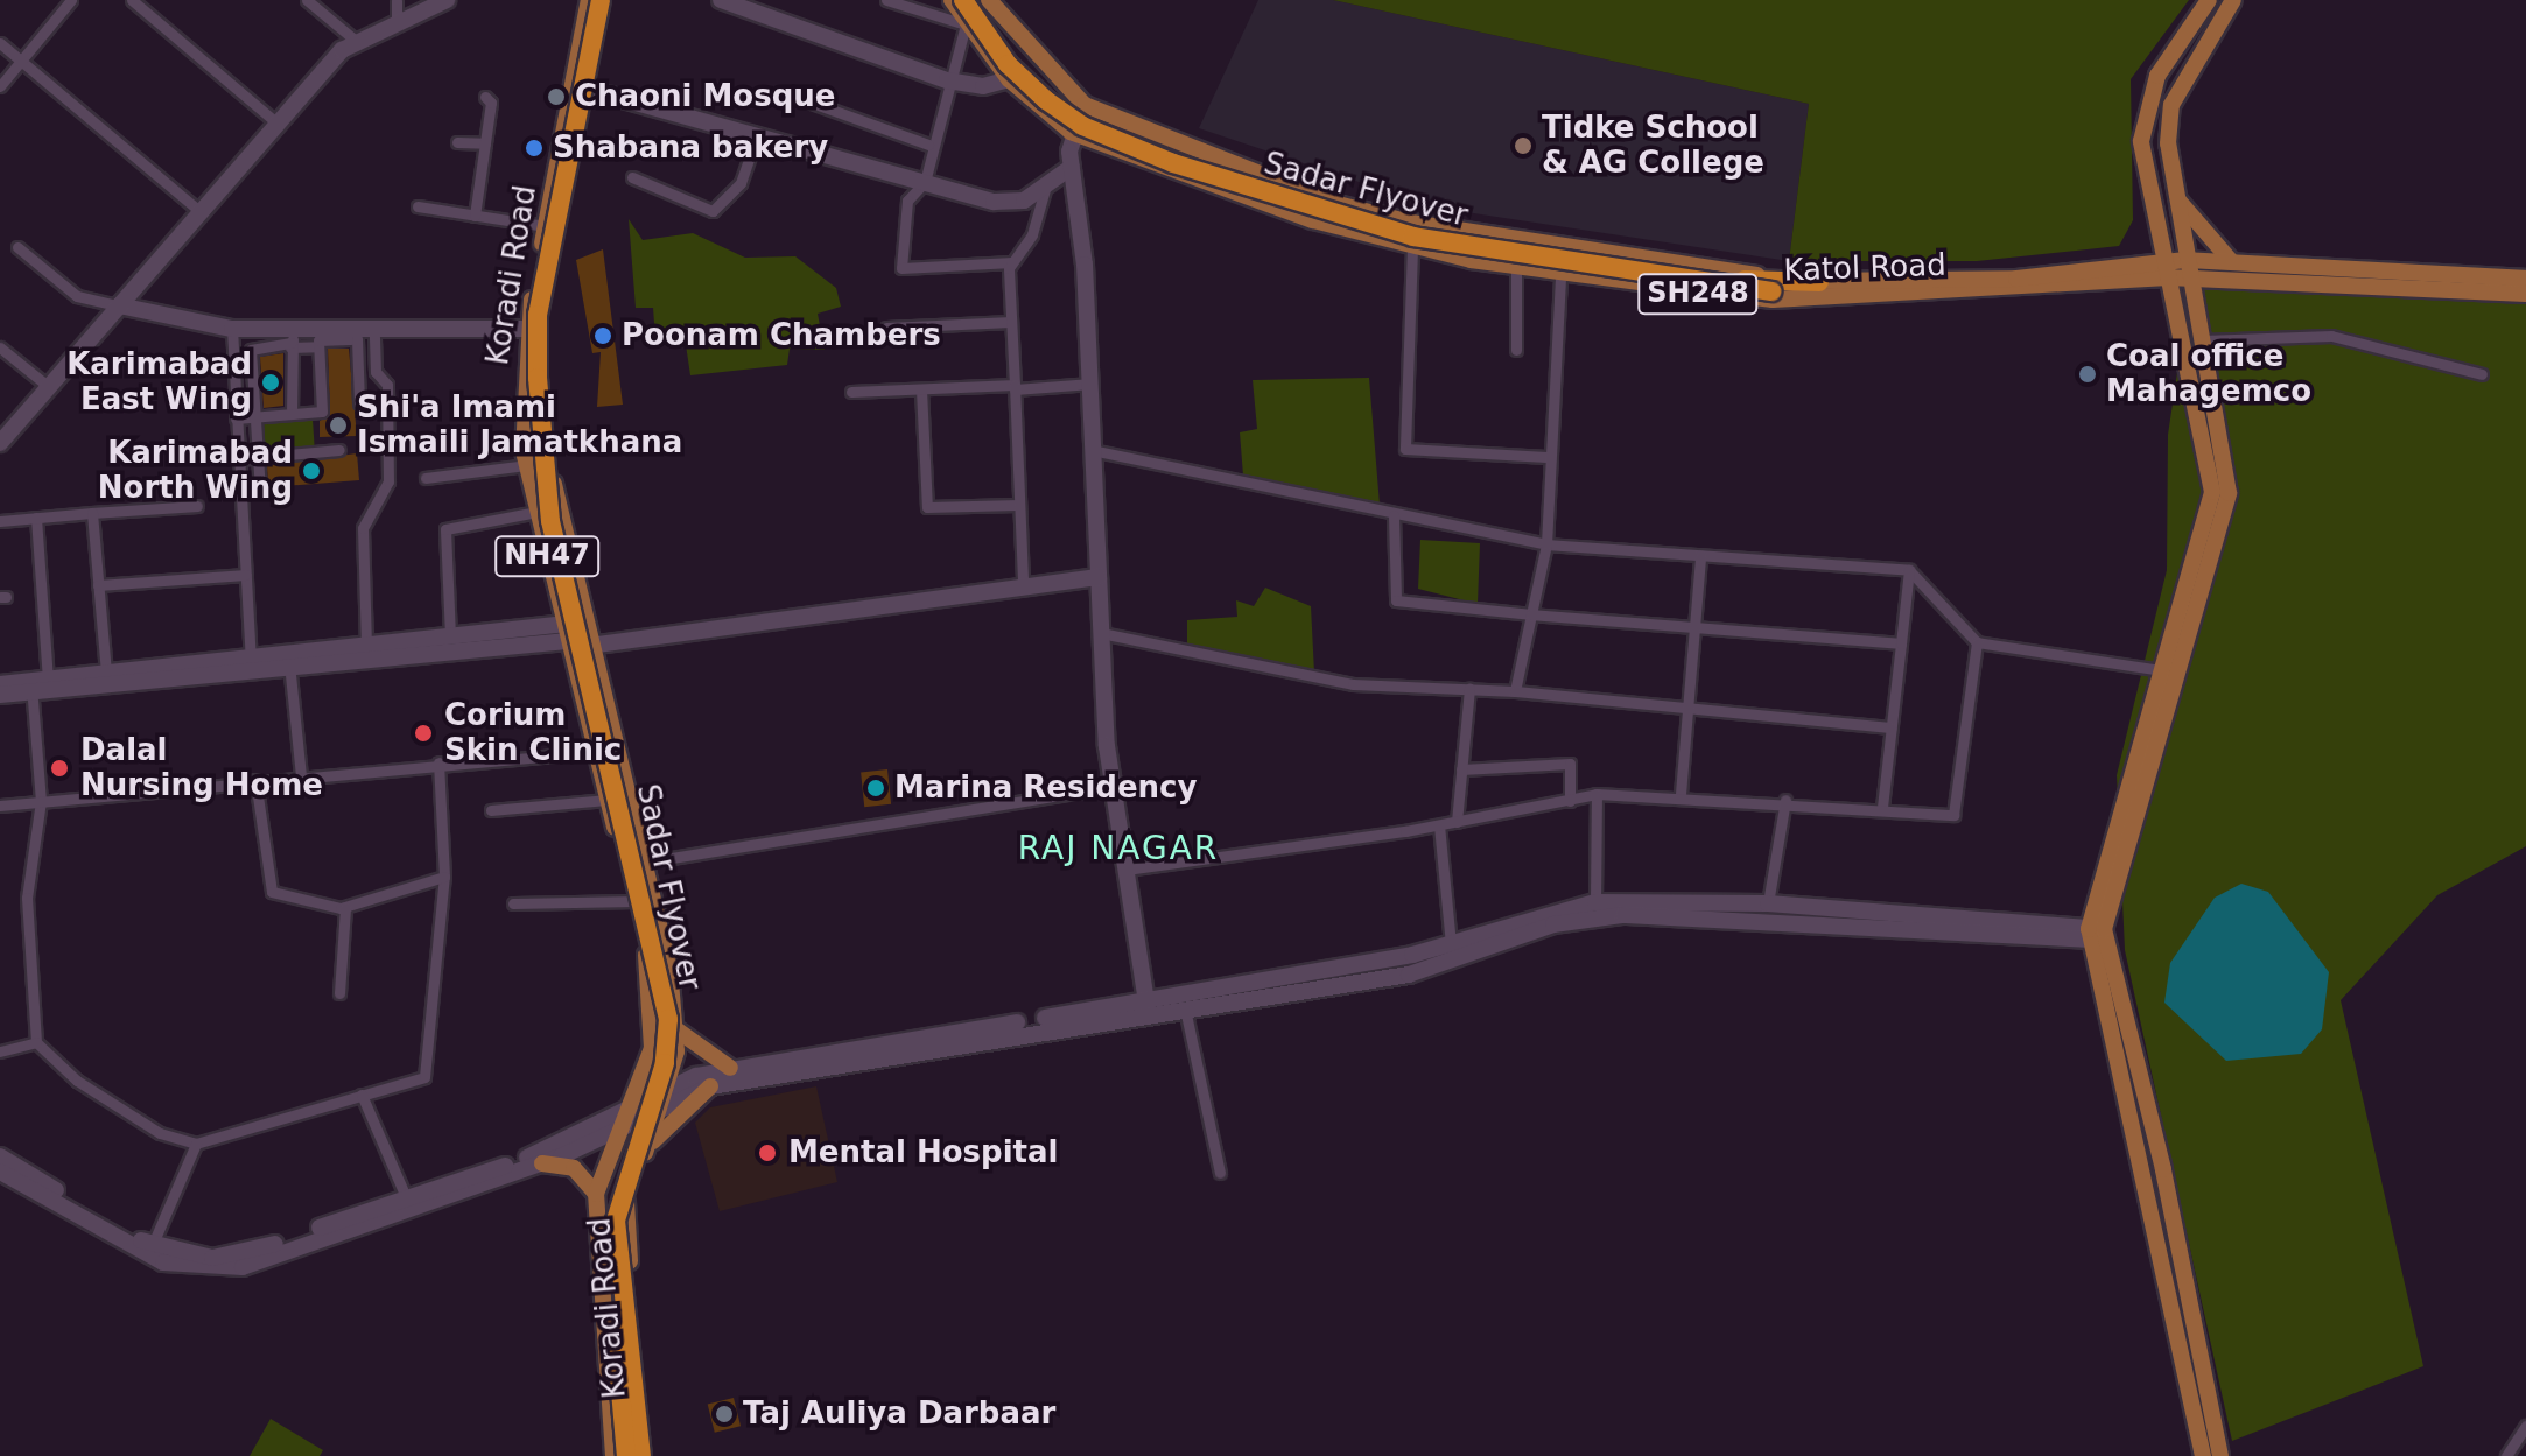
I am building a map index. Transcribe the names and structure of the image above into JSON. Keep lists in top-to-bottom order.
{
  "streets": {
    "highway": ["Sadar Flyover", "NH47"],
    "main road": ["Katol Road", "Koradi Road", "SH248"]
  },
  "crossings": [
    ["Sadar Flyover", "Katol Road"],
    ["Sadar Flyover", "Koradi Road"],
    ["Koradi Road", "NH47"]
  ],
  "districts": ["RAJ NAGAR"],
  "places": [
    "Chaoni Mosque",
    "Tidke School & AG College",
    "Shabana bakery",
    "Poonam Chambers",
    "Coal office Mahagemco",
    "Karimabad East Wing",
    "Shi'a Imami Ismaili Jamatkhana",
    "Karimabad North Wing",
    "Corium Skin Clinic",
    "Dalal Nursing Home",
    "Marina Residency",
    "Mental Hospital",
    "Taj Auliya Darbaar"
  ]
}
